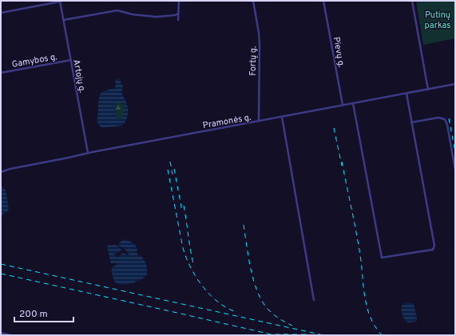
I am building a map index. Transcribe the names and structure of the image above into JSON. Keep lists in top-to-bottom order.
{
  "streets": {
    "street": [
      "Pievų g.",
      "Gamybos g.",
      "Fortų g.",
      "Artojų g.",
      "Pramonės g."
    ]
  },
  "crossings": [
    ["Pievų g.", "Pramonės g."],
    ["Gamybos g.", "Artojų g."],
    ["Fortų g.", "Pramonės g."],
    ["Artojų g.", "Pramonės g."]
  ],
  "parks": ["Putinų parkas"],
  "scale_bar": "200 m"
}
